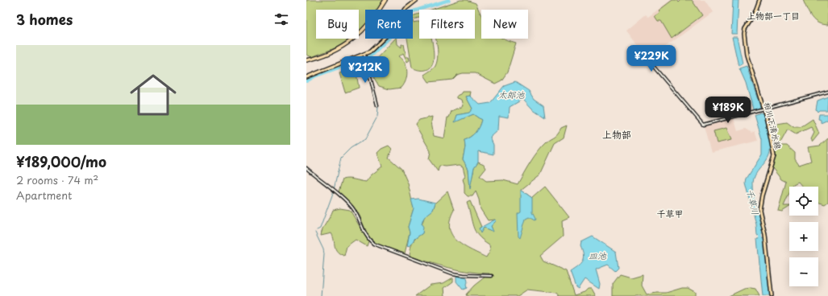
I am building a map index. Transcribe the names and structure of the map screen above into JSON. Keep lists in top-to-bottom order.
{
  "streets": {
    "main road": ["相川下清水線"]
  },
  "districts": ["上物部一丁目", "上物部", "千草甲"],
  "water": ["太郎池", "千草川", "皿池"],
  "page": {
    "heading": "3 homes",
    "chip": [
      "Buy",
      "Rent",
      "Filters",
      "New"
    ],
    "list": [
      {
        "name": "¥189,000/mo",
        "note": "2 rooms · 74 m² · Apartment"
      }
    ],
    "price": ["¥229K", "¥212K", "¥189K"],
    "map_buttons": ["+", "−"]
  }
}
